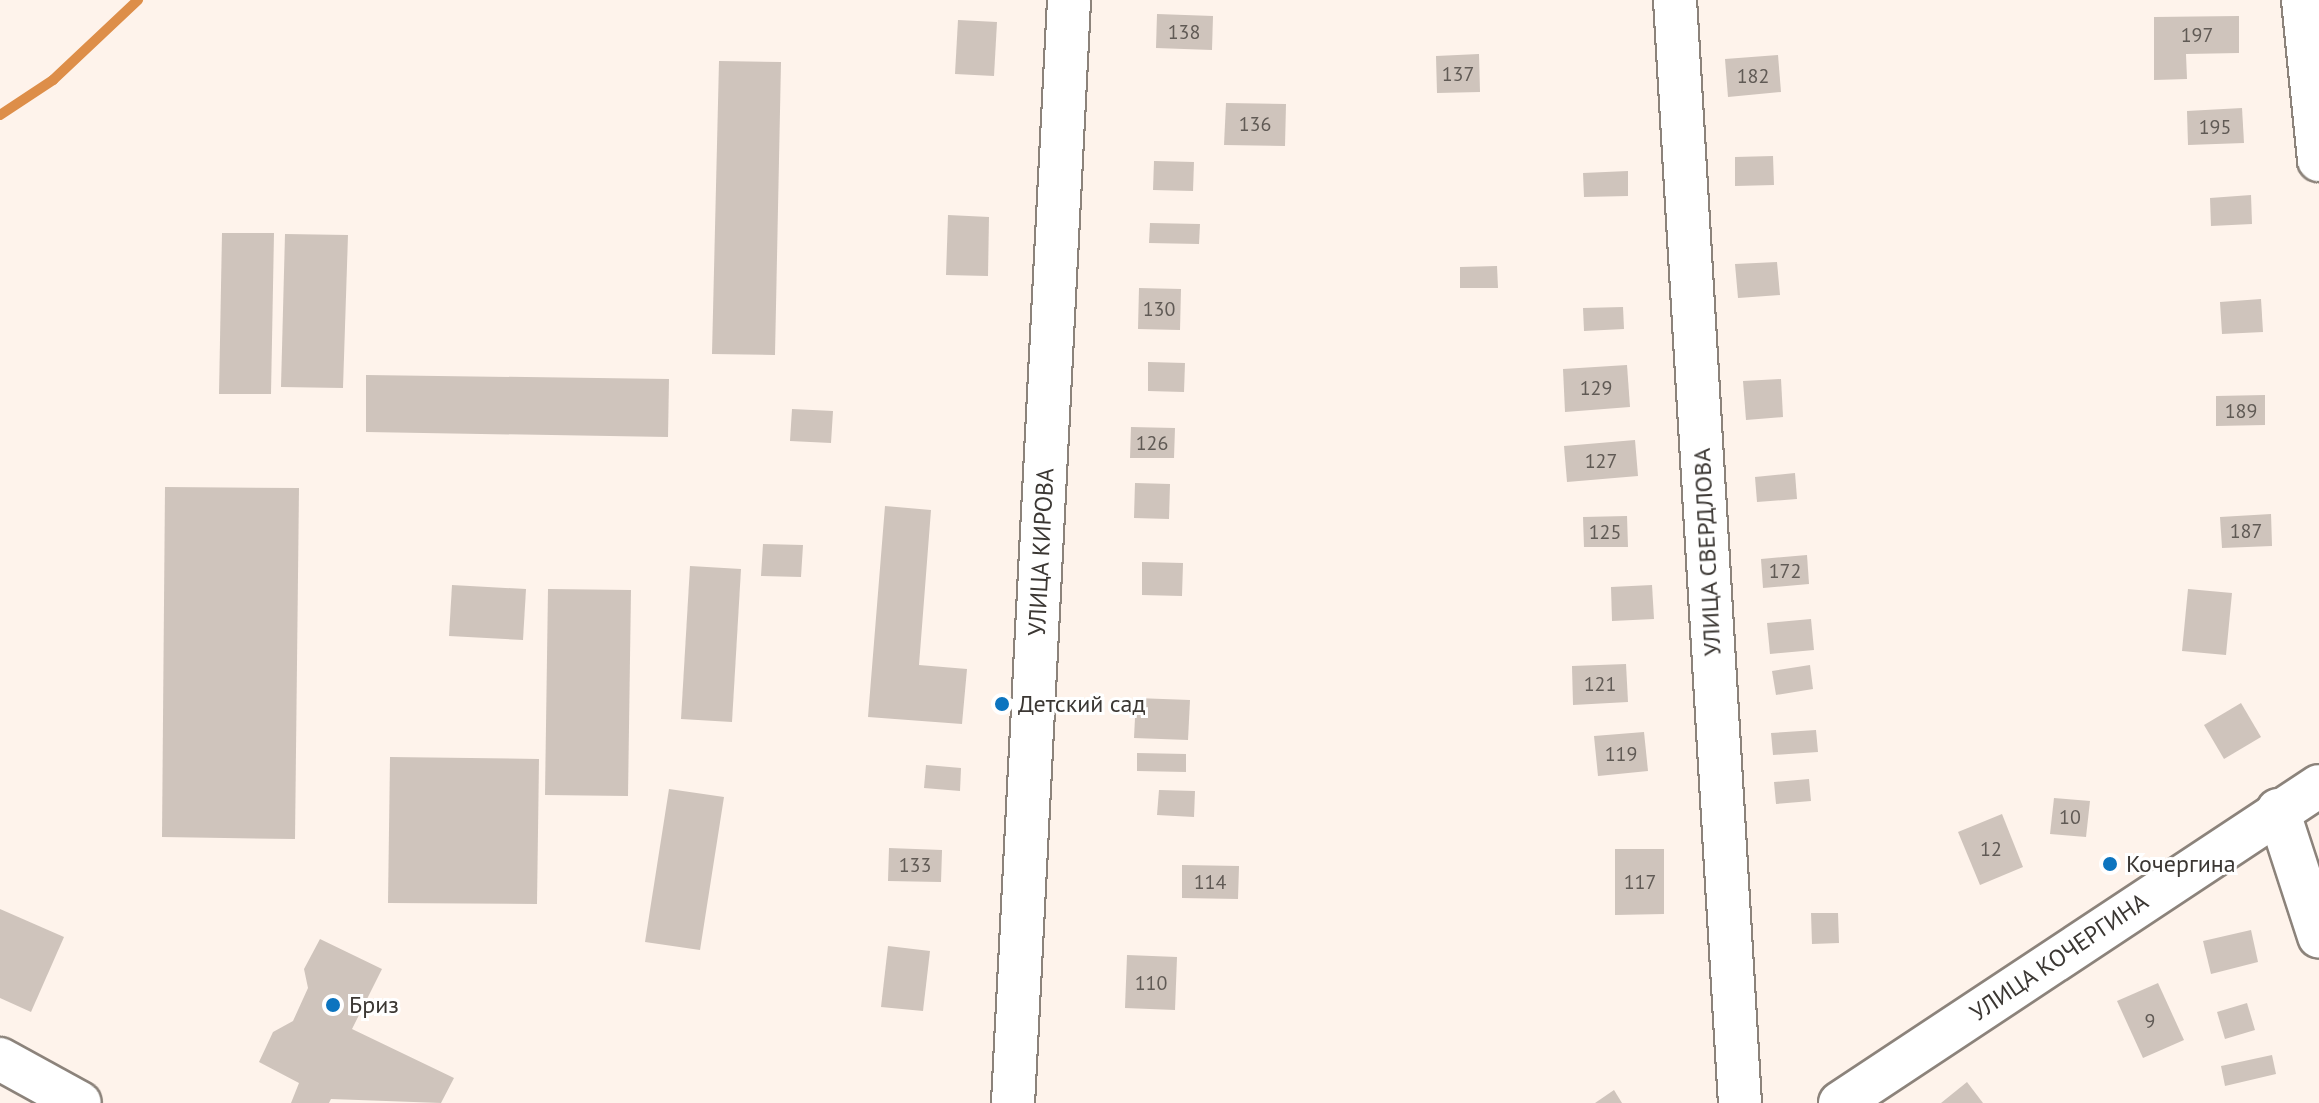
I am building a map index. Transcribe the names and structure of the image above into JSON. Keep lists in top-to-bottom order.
{
  "streets": {
    "street": ["УЛИЦА КИРОВА", "УЛИЦА СВЕРДЛОВА", "УЛИЦА КОЧЕРГИНА"]
  },
  "places": ["Детский сад", "Кочергина", "Бриз"],
  "house_numbers": [
    "138",
    "197",
    "137",
    "182",
    "136",
    "195",
    "130",
    "129",
    "189",
    "126",
    "127",
    "187",
    "125",
    "172",
    "121",
    "119",
    "10",
    "12",
    "133",
    "114",
    "117",
    "110",
    "9"
  ]
}
